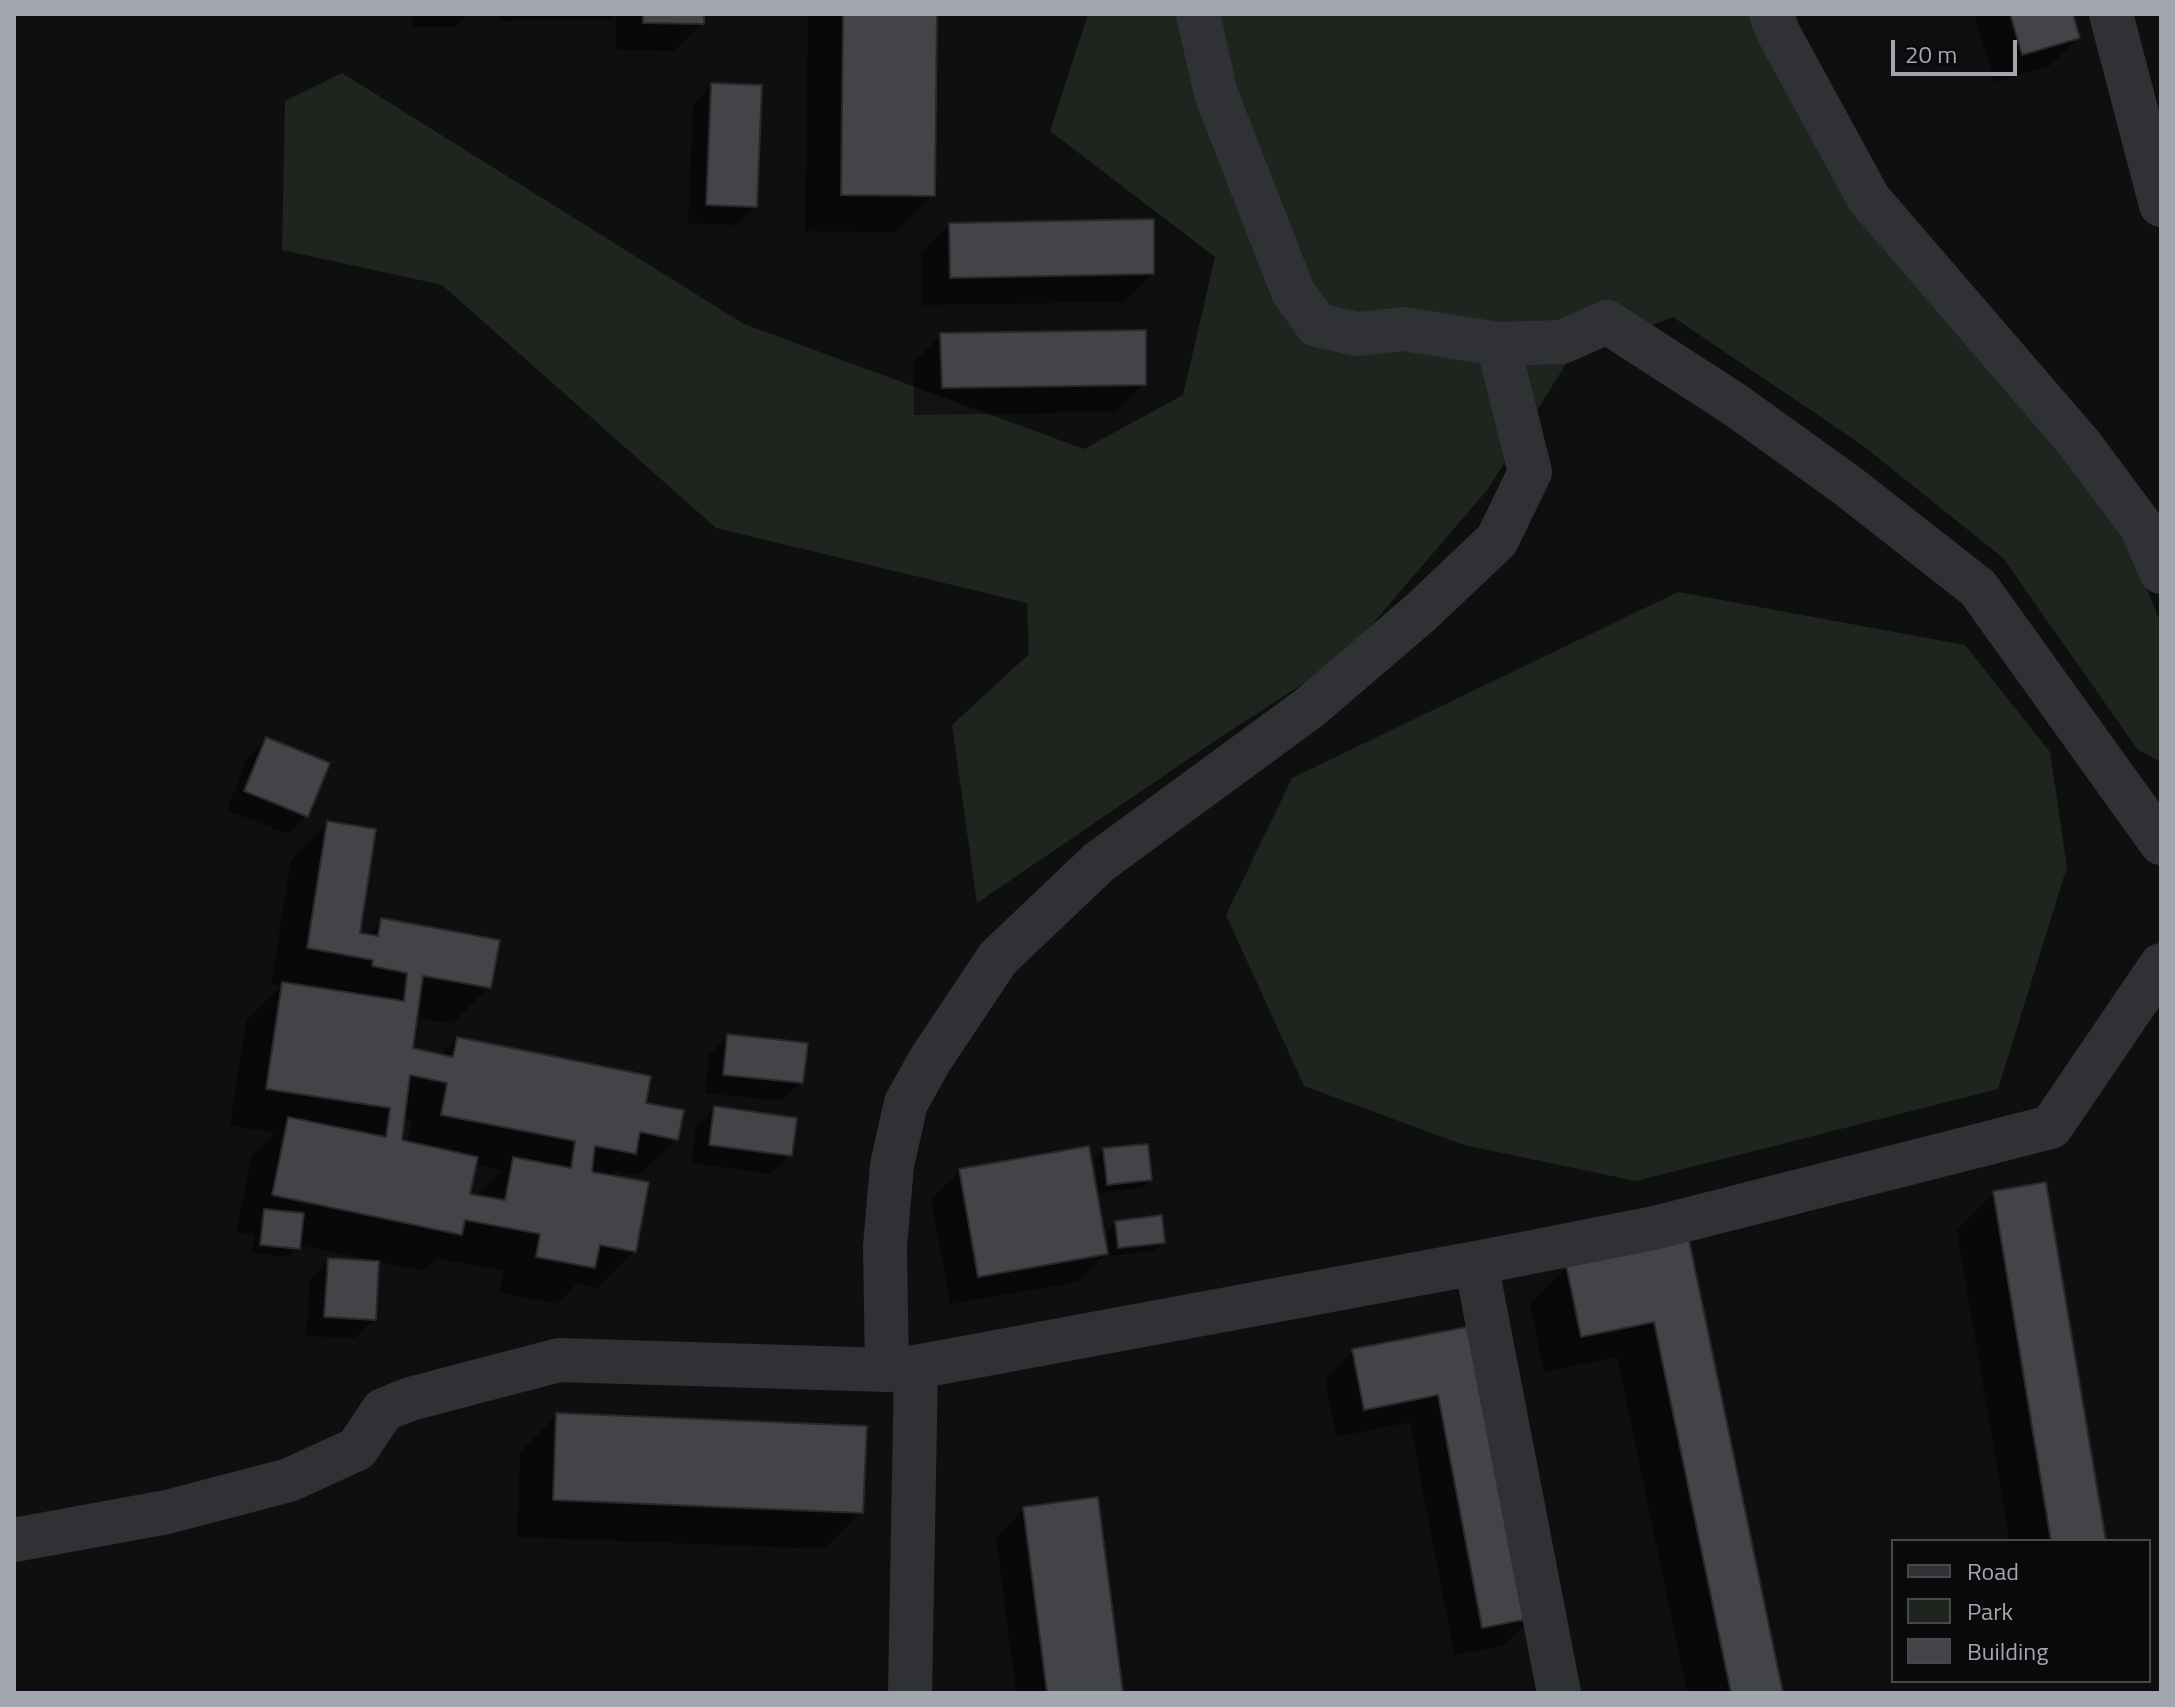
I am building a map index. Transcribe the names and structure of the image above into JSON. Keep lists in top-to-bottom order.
{
  "legend": ["Road", "Park", "Building"],
  "scale_bar": "20 m"
}
